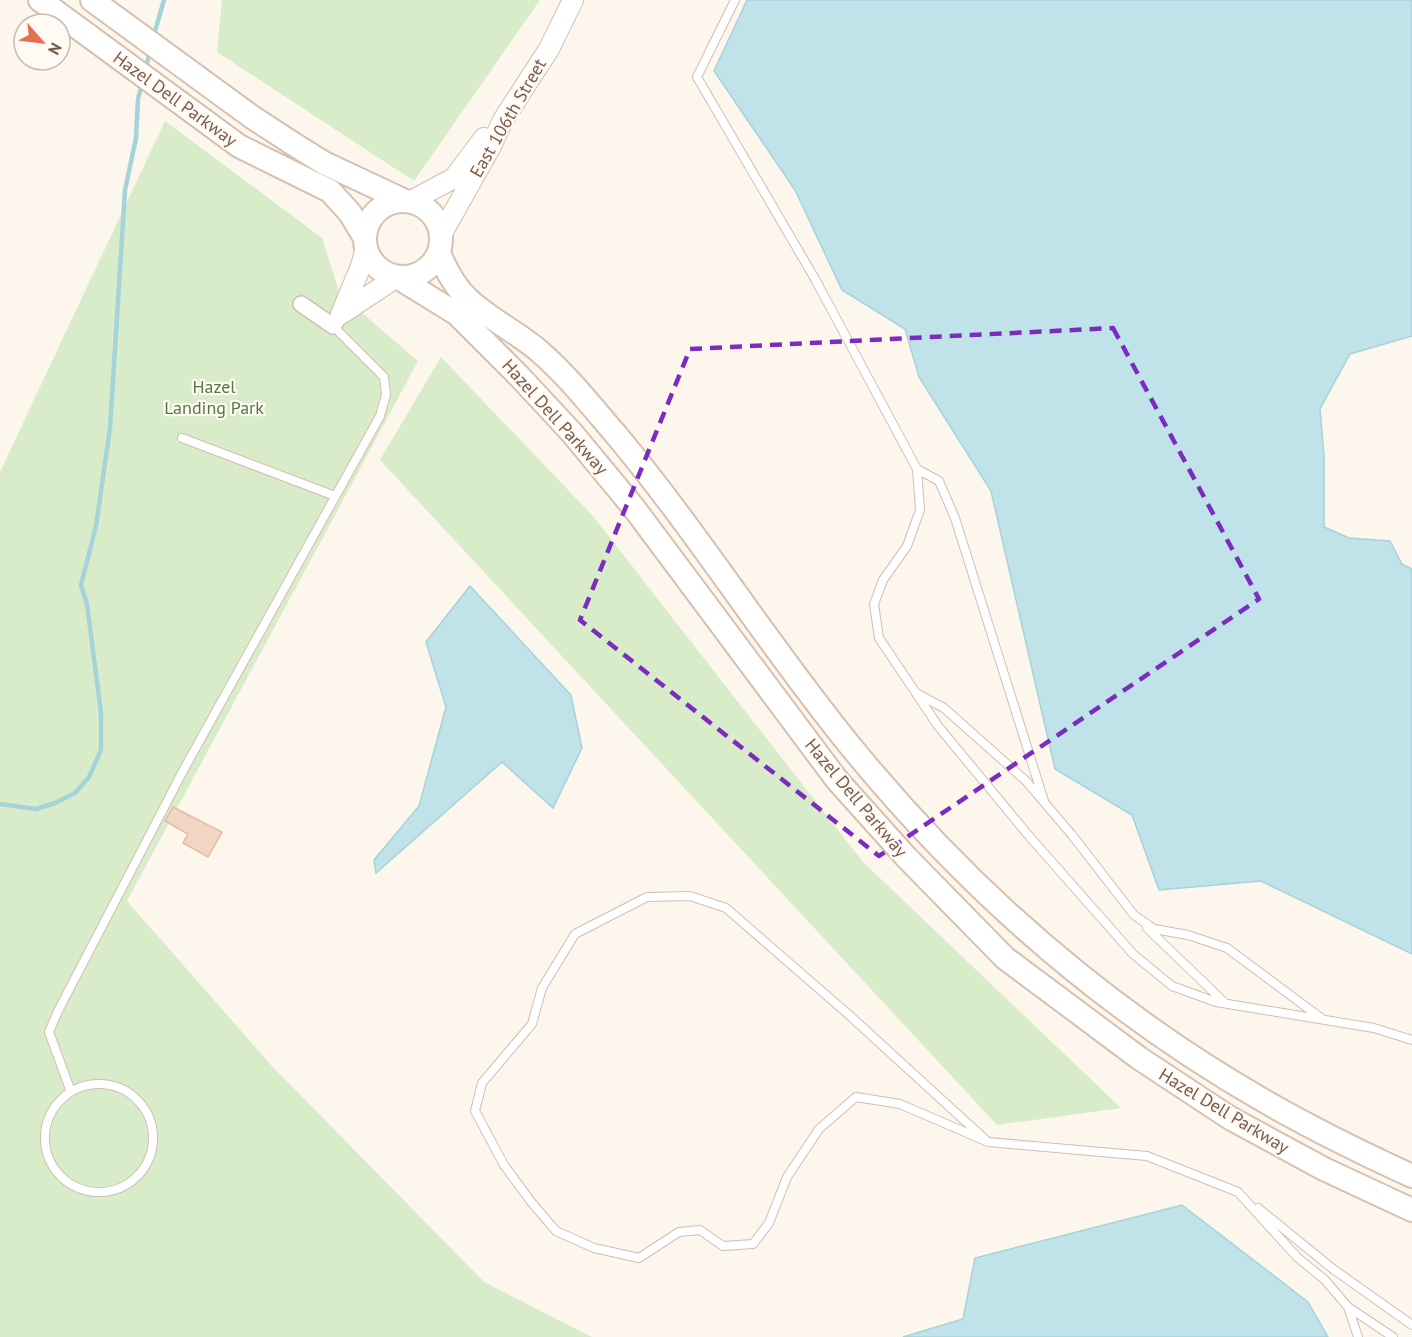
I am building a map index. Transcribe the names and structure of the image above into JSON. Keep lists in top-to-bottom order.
{
  "streets": {
    "main road": ["Hazel Dell Parkway"],
    "street": ["East 106th Street"]
  },
  "crossings": [
    ["Hazel Dell Parkway", "East 106th Street"]
  ],
  "parks": ["Hazel Landing Park"],
  "north": "bottom right"
}
